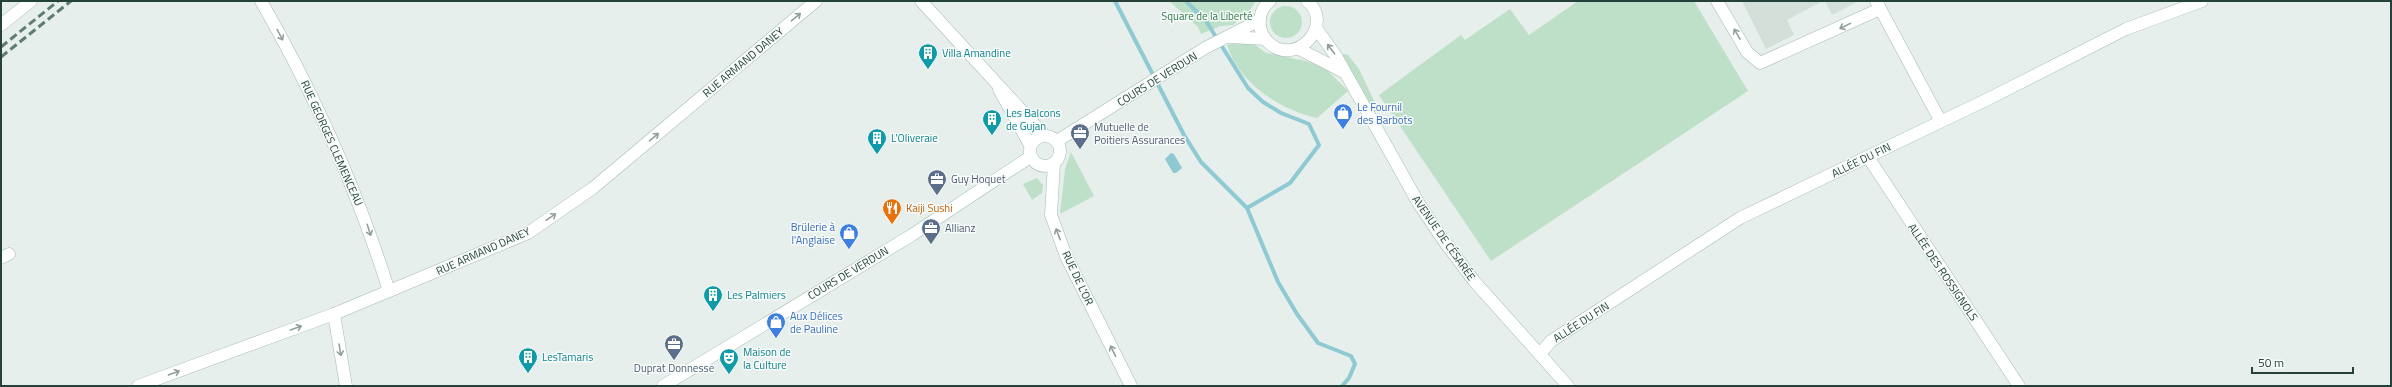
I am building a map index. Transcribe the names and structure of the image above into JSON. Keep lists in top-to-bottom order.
{
  "streets": {
    "street": [
      "RUE ARMAND DANEY",
      "COURS DE VERDUN",
      "RUE GEORGES CLEMENCEAU",
      "ALLÉE DU FIN",
      "AVENUE DE CÉSARÉE",
      "ALLÉE DES ROSSIGNOLS",
      "RUE DE L'OR"
    ]
  },
  "crossings": [
    ["RUE ARMAND DANEY", "RUE GEORGES CLEMENCEAU"],
    ["COURS DE VERDUN", "RUE DE L'OR"],
    ["ALLÉE DU FIN", "AVENUE DE CÉSARÉE"],
    ["ALLÉE DU FIN", "ALLÉE DES ROSSIGNOLS"]
  ],
  "one_way": ["RUE ARMAND DANEY", "RUE GEORGES CLEMENCEAU", "RUE DE L'OR"],
  "parks": ["Square de la Liberté"],
  "places": {
    "building": [
      "Villa Amandine",
      "Les Balcons de Gujan",
      "L'Oliveraie",
      "Les Palmiers",
      "LesTamaris"
    ],
    "shop": ["Le Fournil des Barbots", "Brülerie à l'Anglaise", "Aux Délices de Pauline"],
    "office": [
      "Mutuelle de Poitiers Assurances",
      "Guy Hoquet",
      "Allianz",
      "Duprat Donnesse"
    ],
    "restaurant": ["Kaiji Sushi"],
    "theatre": ["Maison de la Culture"]
  },
  "scale_bar": "50 m"
}
